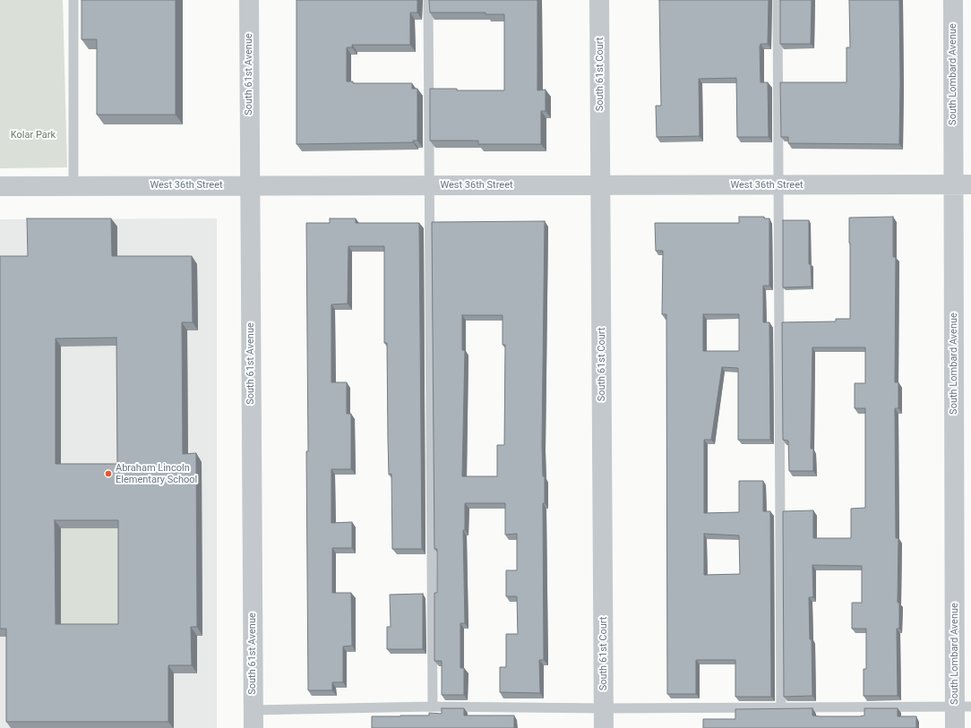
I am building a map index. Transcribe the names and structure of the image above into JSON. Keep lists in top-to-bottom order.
{
  "streets": {
    "street": [
      "South 61st Avenue",
      "South 61st Court",
      "South Lombard Avenue",
      "West 36th Street"
    ]
  },
  "crossings": [
    ["South 61st Avenue", "West 36th Street"],
    ["South 61st Court", "West 36th Street"],
    ["South Lombard Avenue", "West 36th Street"]
  ],
  "parks": ["Kolar Park"],
  "places": ["Abraham Lincoln Elementary School"]
}
